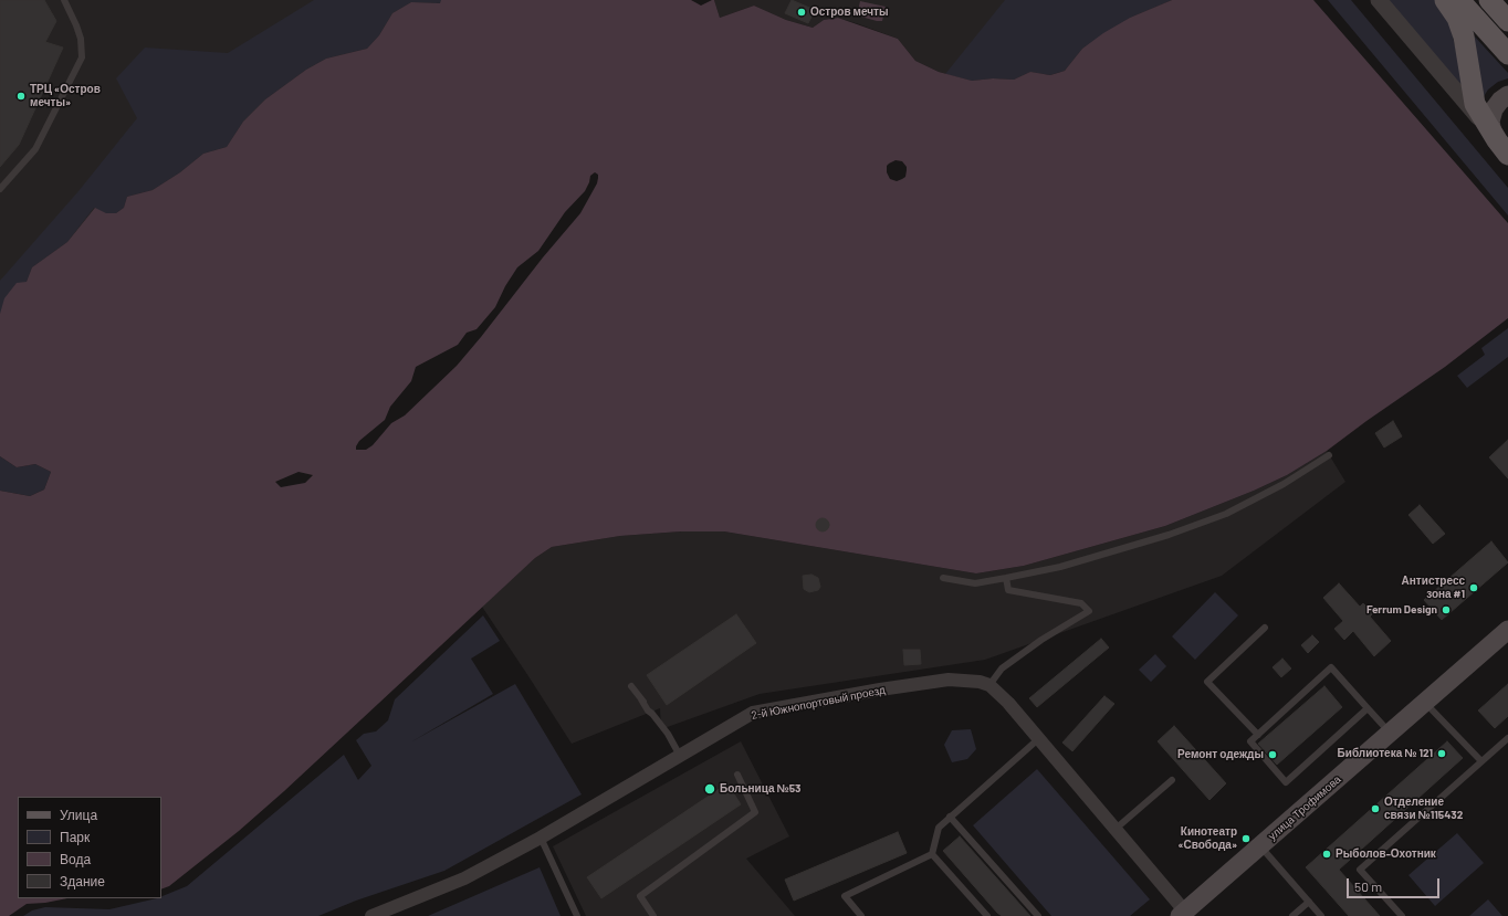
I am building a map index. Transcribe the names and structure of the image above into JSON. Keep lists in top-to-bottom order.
{
  "streets": {
    "main road": ["улица Трофимова"],
    "street": ["2-й Южнопортовый проезд"]
  },
  "places": [
    "Остров мечты",
    "ТРЦ «Остров мечты»",
    "Антистресс зона #1",
    "Ferrum Design",
    "Библиотека № 121",
    "Ремонт одежды",
    "Больница №53",
    "Отделение связи №115432",
    "Кинотеатр «Свобода»",
    "Рыболов-Охотник"
  ],
  "legend": [
    "Улица",
    "Парк",
    "Вода",
    "Здание"
  ],
  "scale_bar": "50 m"
}
